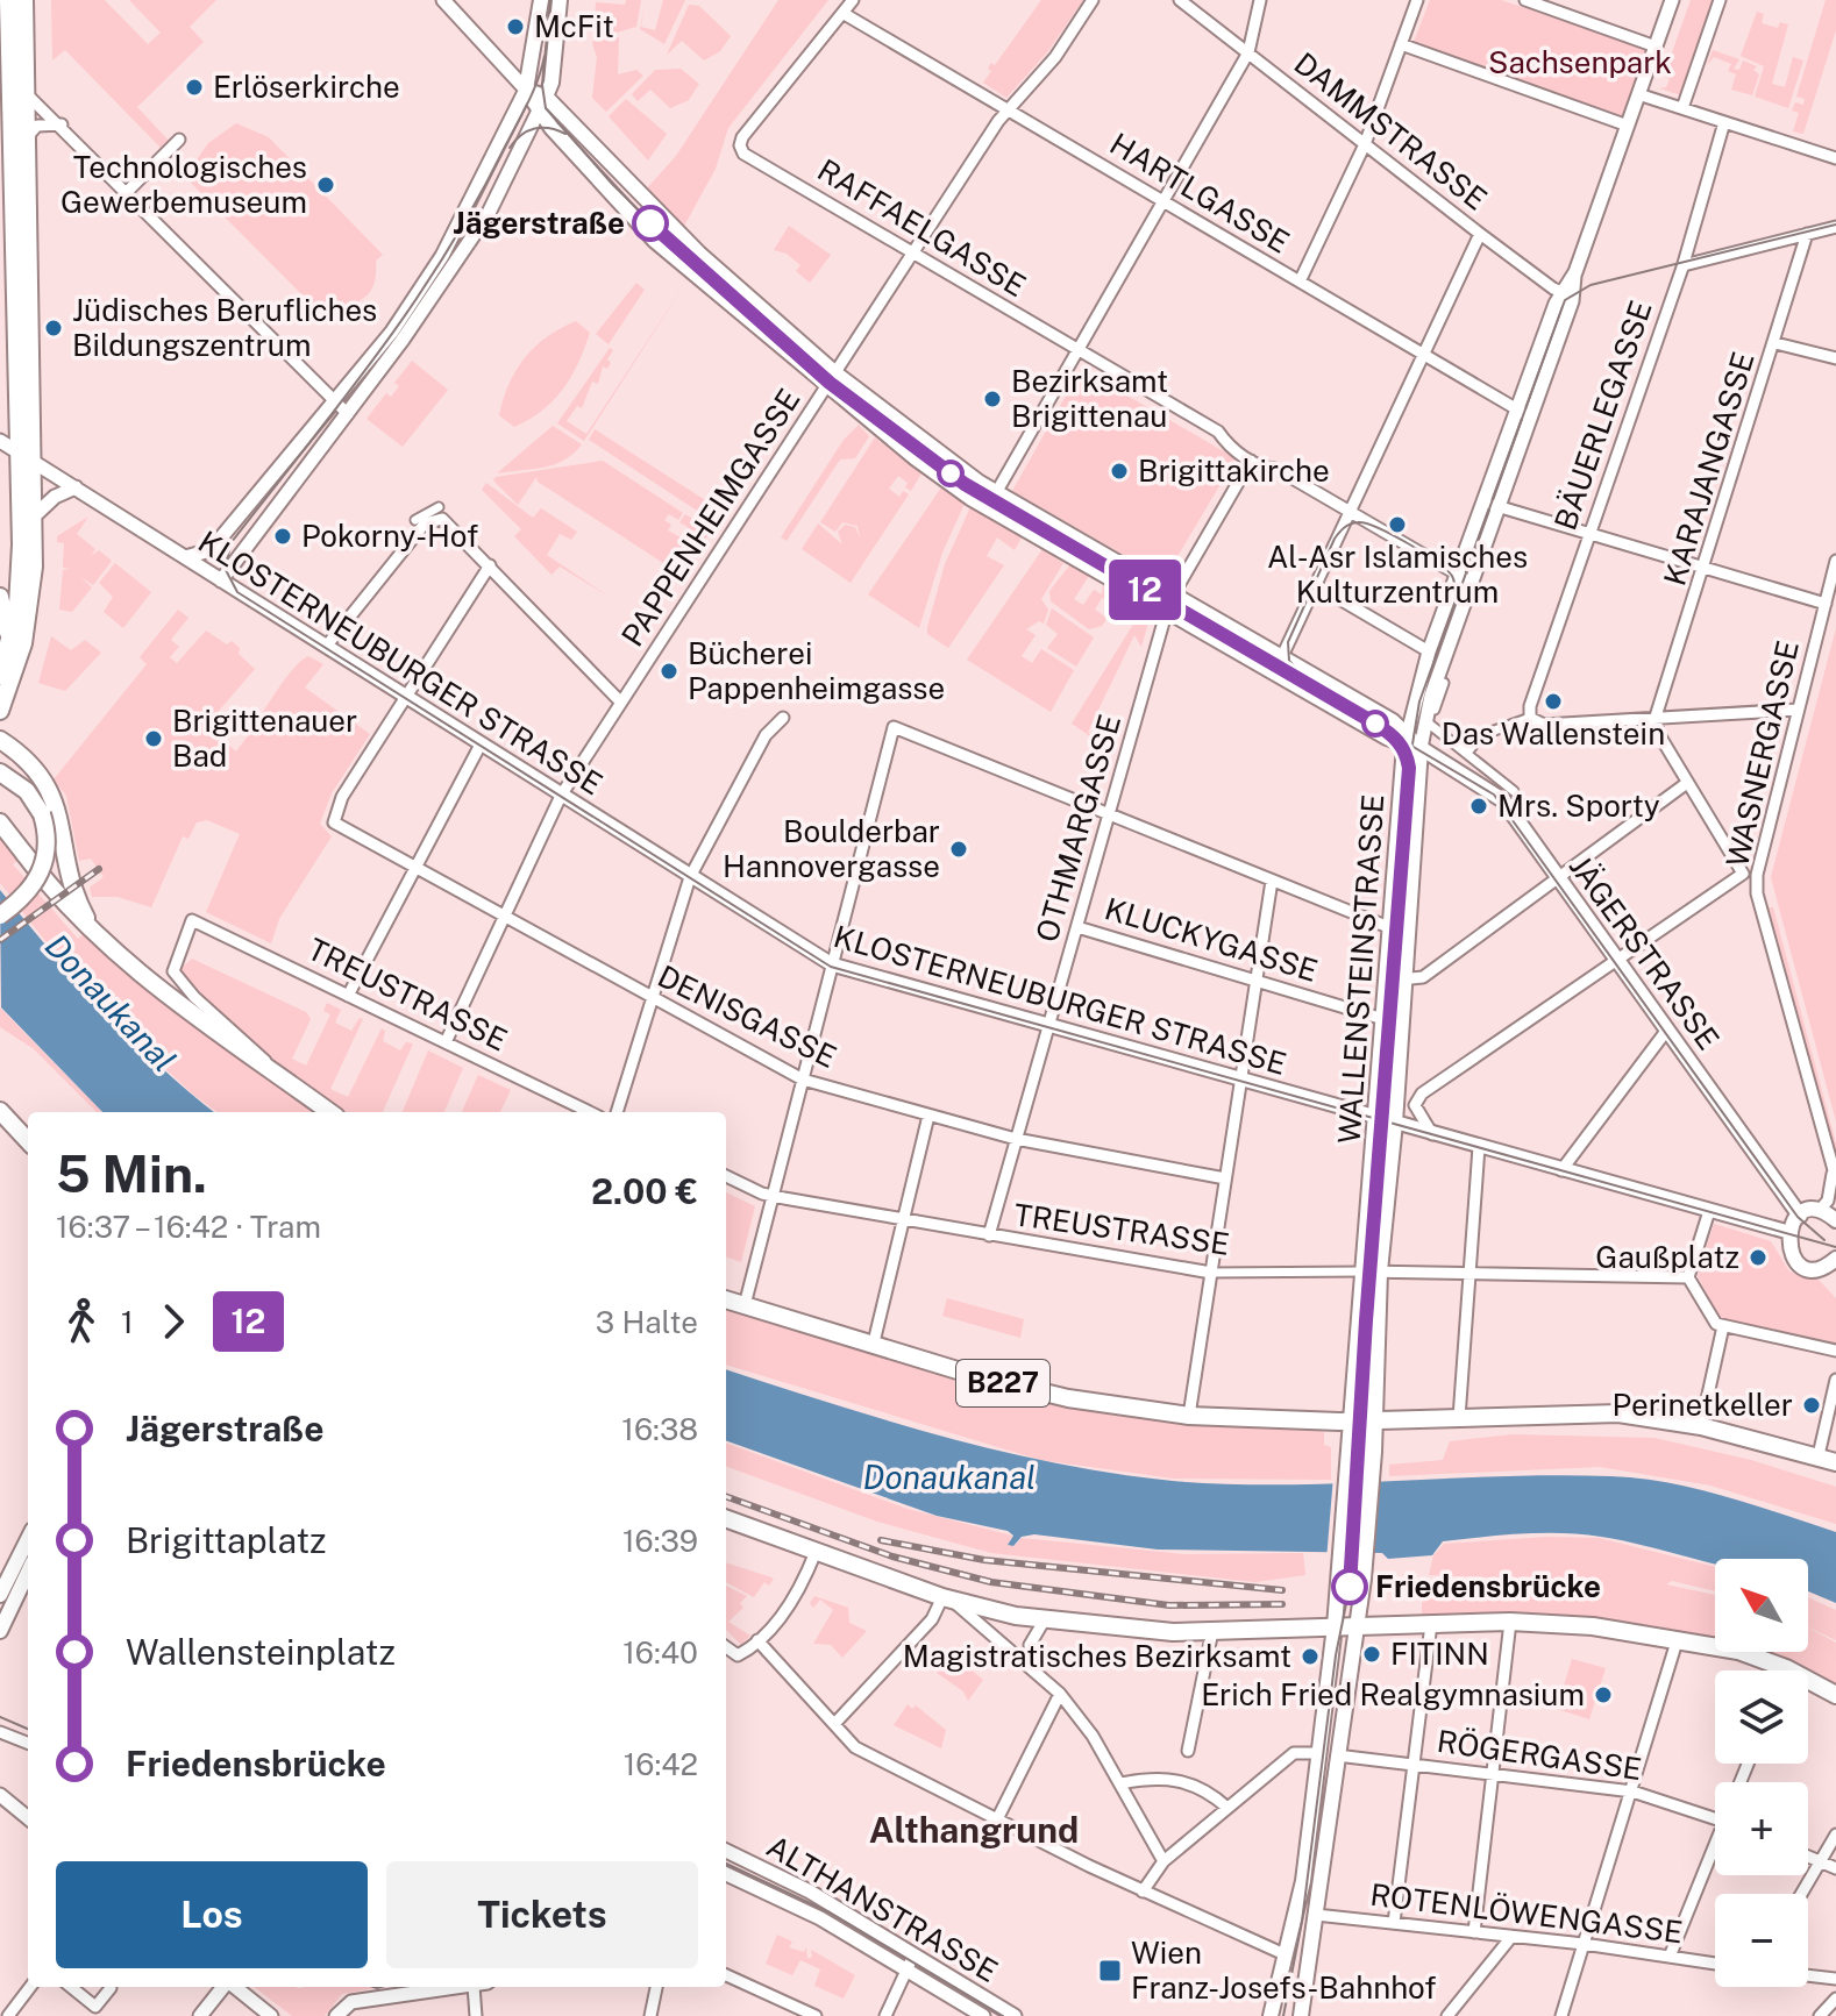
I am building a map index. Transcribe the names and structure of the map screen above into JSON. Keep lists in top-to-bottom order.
{
  "streets": {
    "main road": ["JÄGERSTRASSE", "WALLENSTEINSTRASSE", "B227"],
    "street": [
      "DAMMSTRASSE",
      "HARTLGASSE",
      "RAFFAELGASSE",
      "BÄUERLEGASSE",
      "KARAJANGASSE",
      "PAPPENHEIMGASSE",
      "KLOSTERNEUBURGER STRASSE",
      "WASNERGASSE",
      "OTHMARGASSE",
      "KLUCKYGASSE",
      "TREUSTRASSE",
      "DENISGASSE",
      "RÖGERGASSE",
      "ALTHANSTRASSE",
      "ROTENLÖWENGASSE"
    ]
  },
  "crossings": [
    ["DAMMSTRASSE", "WALLENSTEINSTRASSE"],
    ["HARTLGASSE", "RAFFAELGASSE"],
    ["HARTLGASSE", "PAPPENHEIMGASSE"],
    ["HARTLGASSE", "WALLENSTEINSTRASSE"],
    ["RAFFAELGASSE", "PAPPENHEIMGASSE"],
    ["RAFFAELGASSE", "OTHMARGASSE"],
    ["PAPPENHEIMGASSE", "KLOSTERNEUBURGER STRASSE"],
    ["PAPPENHEIMGASSE", "JÄGERSTRASSE"],
    ["PAPPENHEIMGASSE", "TREUSTRASSE"],
    ["PAPPENHEIMGASSE", "DENISGASSE"],
    ["KLOSTERNEUBURGER STRASSE", "OTHMARGASSE"],
    ["KLOSTERNEUBURGER STRASSE", "WALLENSTEINSTRASSE"],
    ["KLOSTERNEUBURGER STRASSE", "DENISGASSE"],
    ["OTHMARGASSE", "KLUCKYGASSE"],
    ["OTHMARGASSE", "JÄGERSTRASSE"],
    ["OTHMARGASSE", "TREUSTRASSE"],
    ["OTHMARGASSE", "DENISGASSE"],
    ["KLUCKYGASSE", "WALLENSTEINSTRASSE"],
    ["JÄGERSTRASSE", "WALLENSTEINSTRASSE"],
    ["WALLENSTEINSTRASSE", "TREUSTRASSE"],
    ["WALLENSTEINSTRASSE", "B227"]
  ],
  "districts": ["Althangrund"],
  "water": ["Donaukanal"],
  "parks": ["Sachsenpark"],
  "places": {
    "other": [
      "McFit",
      "Erlöserkirche",
      "Technologisches Gewerbemuseum",
      "Jägerstraße",
      "Jüdisches Berufliches Bildungszentrum",
      "Bezirksamt Brigittenau",
      "Brigittakirche",
      "Al-Asr Islamisches Kulturzentrum",
      "Pokorny-Hof",
      "Bücherei Pappenheimgasse",
      "Das Wallenstein",
      "Brigittenauer Bad",
      "Mrs. Sporty",
      "Boulderbar Hannovergasse",
      "Gaußplatz",
      "Perinetkeller",
      "Friedensbrücke",
      "FITINN",
      "Magistratisches Bezirksamt",
      "Erich Fried Realgymnasium"
    ],
    "transit": ["Wien Franz-Josefs-Bahnhof"]
  },
  "lines": ["tram line 12"],
  "north": "top left",
  "page": {
    "on_map": "12",
    "heading": ["5 Min.", "16:37 – 16:42 · Tram", "2.00 €"],
    "legs": ["1", "12", "3 Halte"],
    "list": [
      {
        "name": "Jägerstraße",
        "value": "16:38"
      },
      {
        "name": "Brigittaplatz",
        "value": "16:39"
      },
      {
        "name": "Wallensteinplatz",
        "value": "16:40"
      },
      {
        "name": "Friedensbrücke",
        "value": "16:42"
      }
    ],
    "map_buttons": ["+", "−"],
    "buttons": ["Los", "Tickets"]
  }
}
